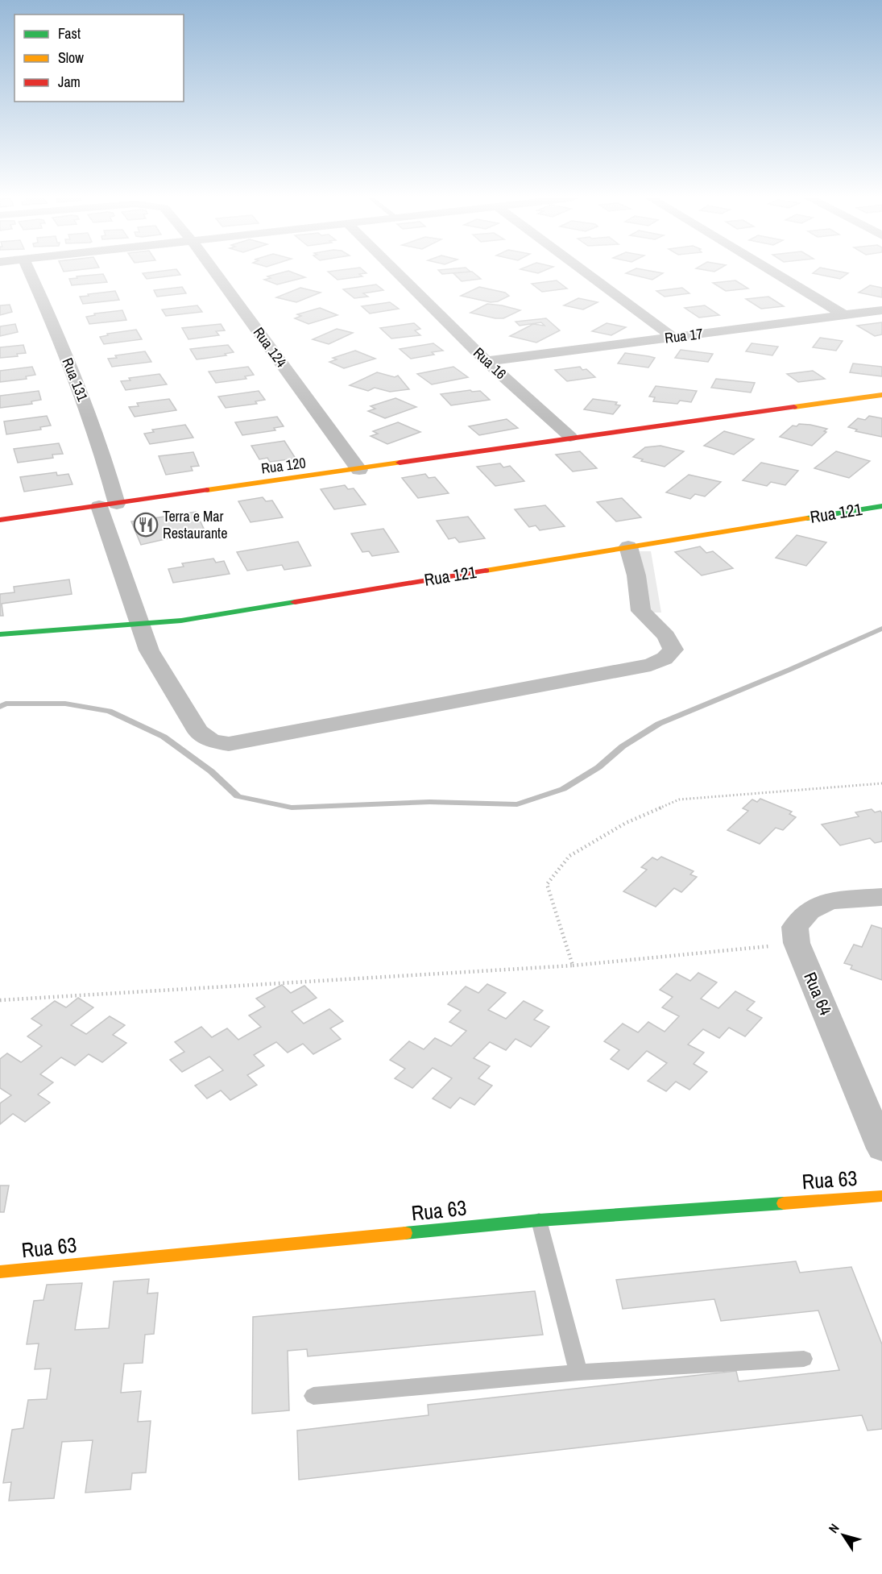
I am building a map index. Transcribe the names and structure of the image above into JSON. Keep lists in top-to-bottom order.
{
  "streets": {
    "street": [
      "Rua 17",
      "Rua 124",
      "Rua 16",
      "Rua 131",
      "Rua 120",
      "Rua 121",
      "Rua 64",
      "Rua 63"
    ]
  },
  "crossings": [
    ["Rua 17", "Rua 16"],
    ["Rua 124", "Rua 120"],
    ["Rua 16", "Rua 120"],
    ["Rua 131", "Rua 120"]
  ],
  "places": {
    "restaurant": ["Terra e Mar Restaurante"]
  },
  "legend": ["Fast", "Slow", "Jam"],
  "north": "top left"
}
